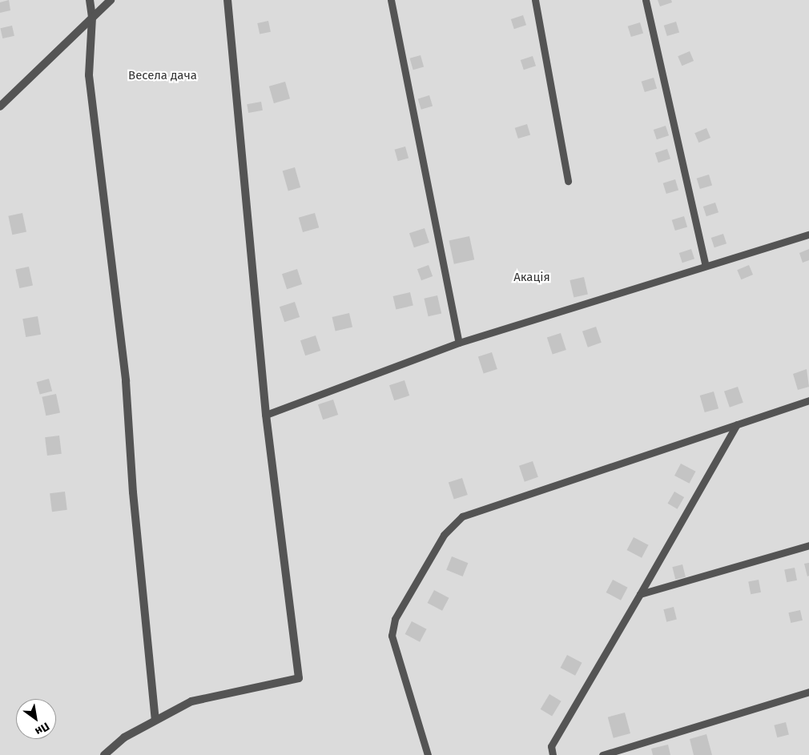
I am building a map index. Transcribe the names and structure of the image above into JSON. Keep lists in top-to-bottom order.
{
  "parks": ["Весела дача", "Акація"],
  "north": "bottom right"
}
